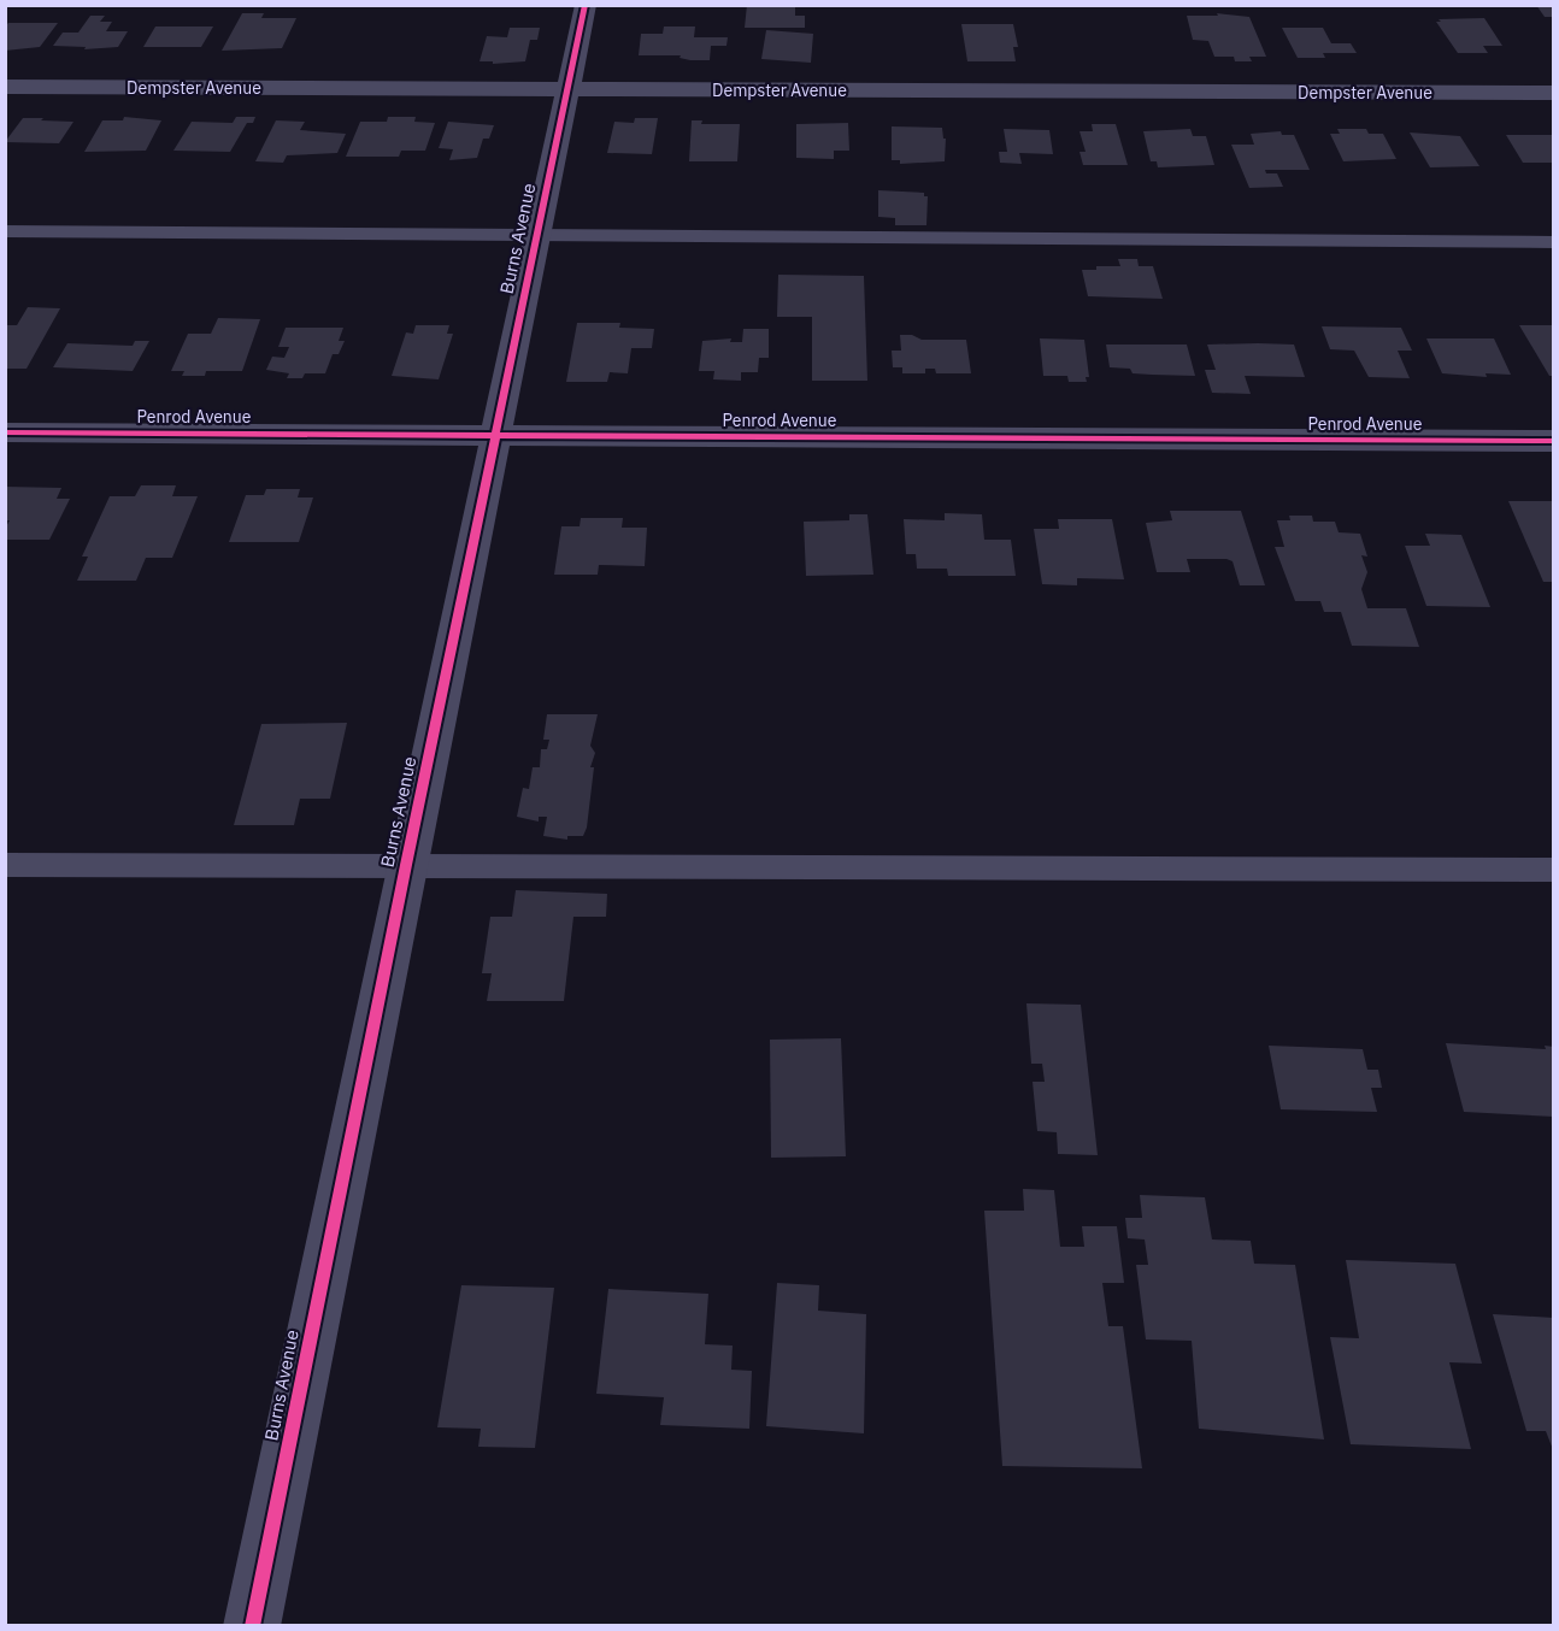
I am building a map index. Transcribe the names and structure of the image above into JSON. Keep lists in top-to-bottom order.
{
  "streets": {
    "street": ["Dempster Avenue", "Burns Avenue", "Penrod Avenue"]
  },
  "crossings": [
    ["Dempster Avenue", "Burns Avenue"],
    ["Burns Avenue", "Penrod Avenue"]
  ]
}
